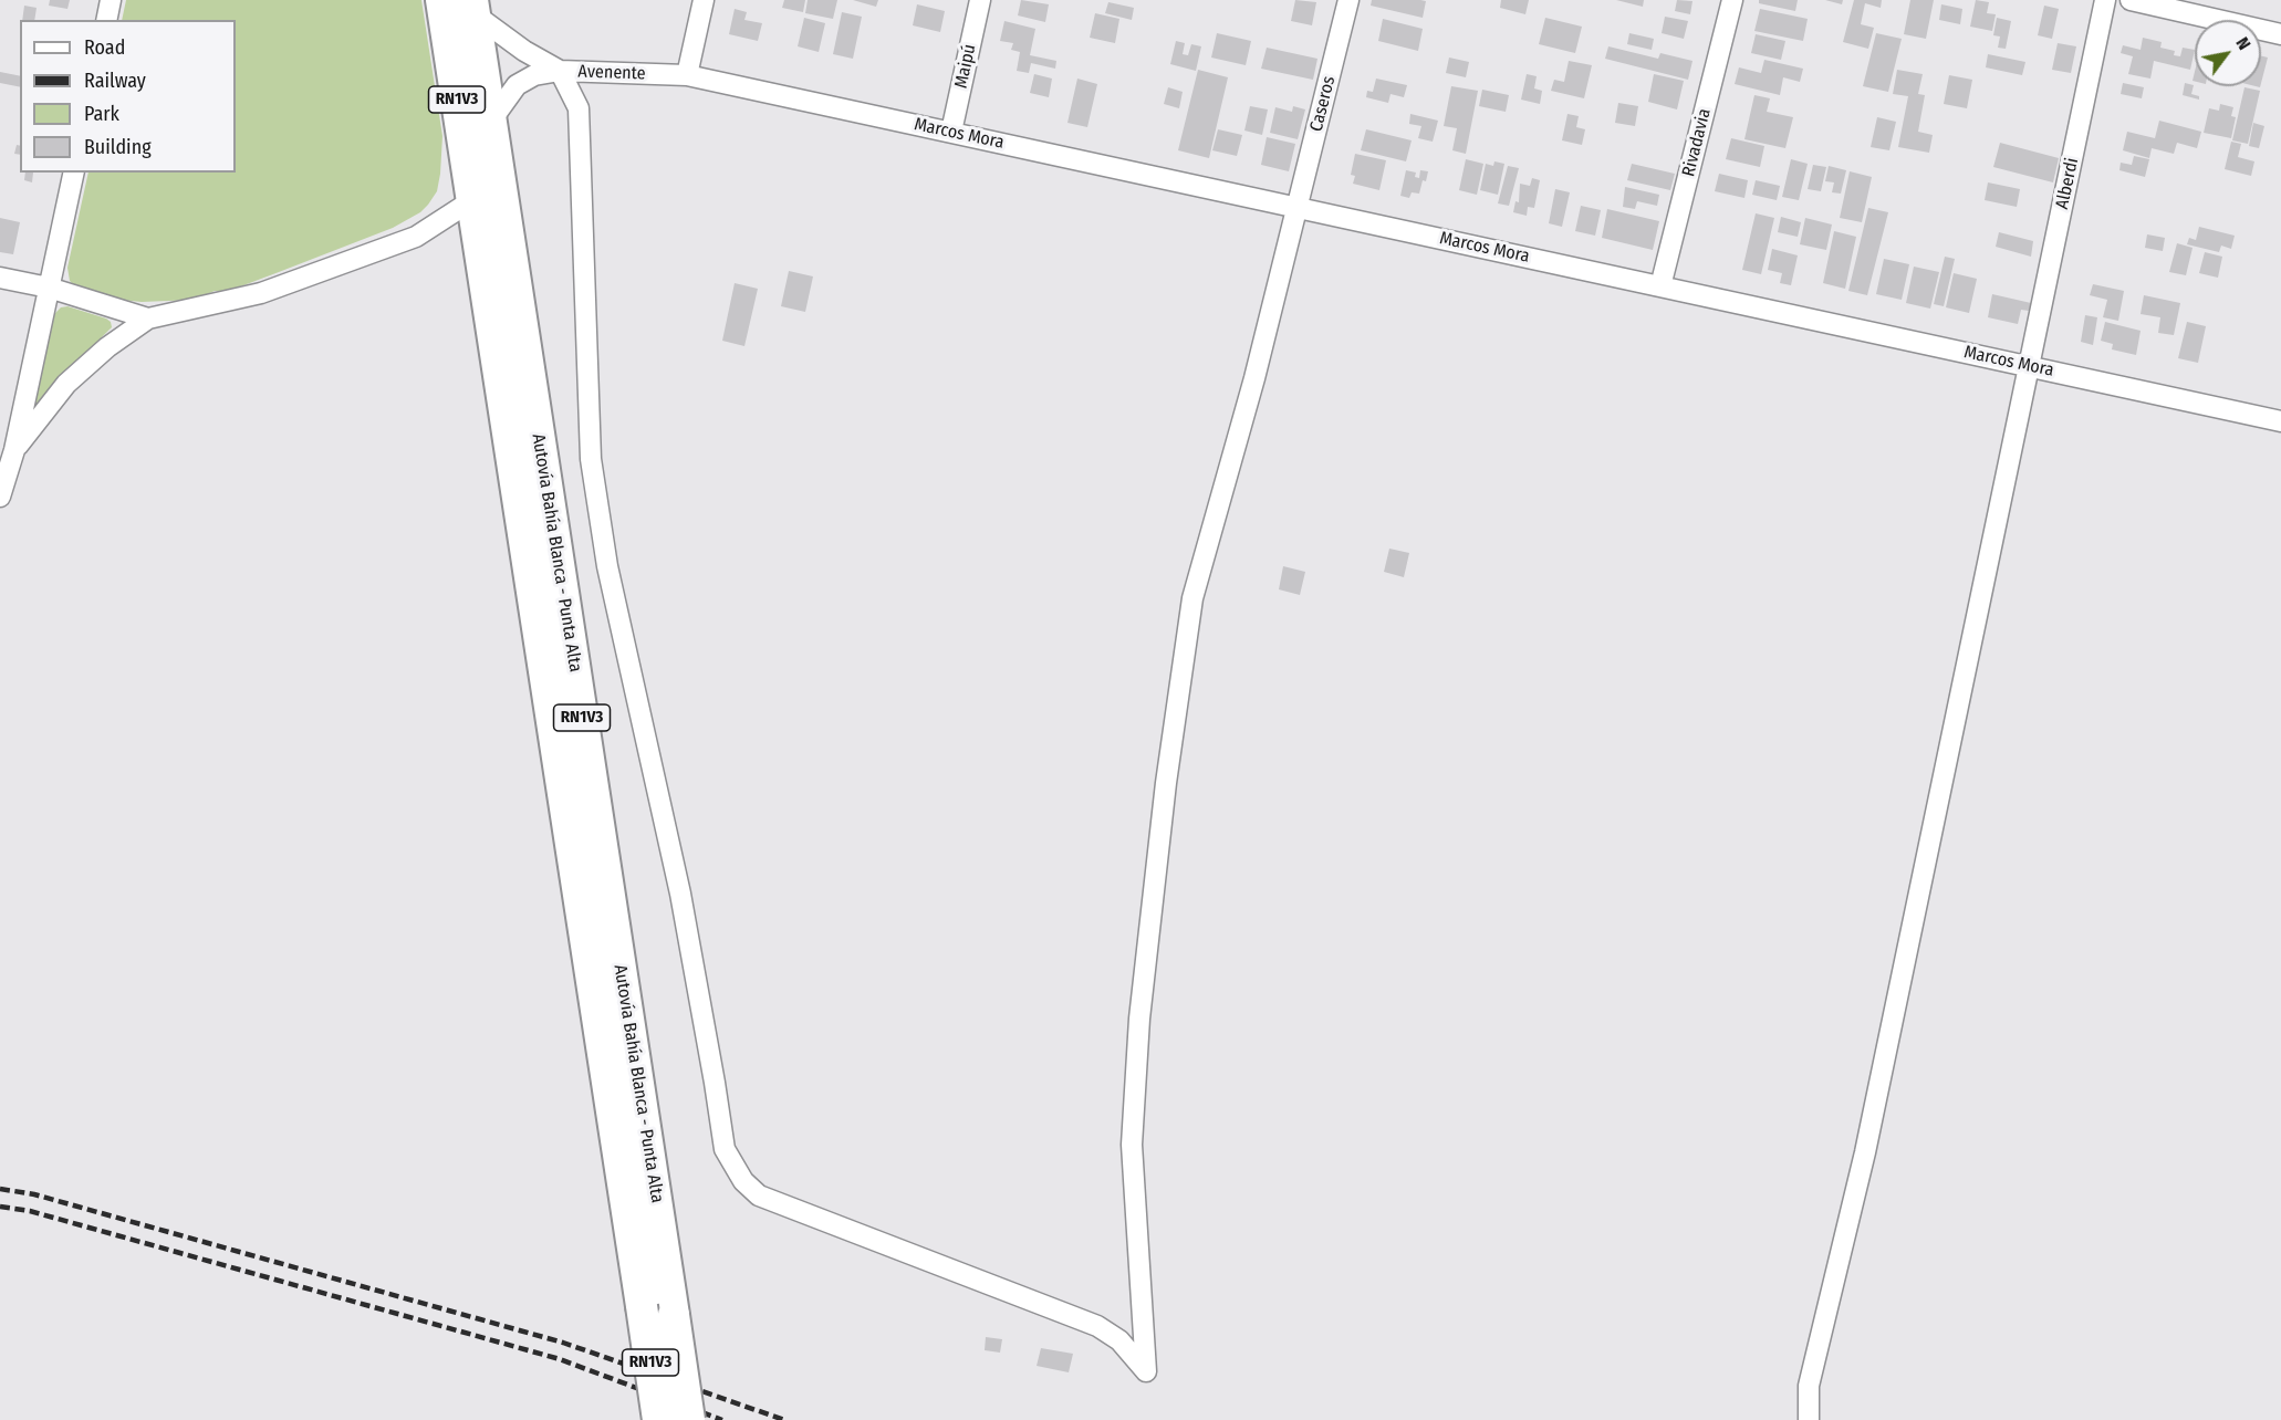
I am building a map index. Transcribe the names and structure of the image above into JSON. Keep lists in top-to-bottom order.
{
  "streets": {
    "main road": ["RN1V3", "Autovía Bahía Blanca - Punta Alta"],
    "street": [
      "Maipú",
      "Avenente",
      "Caseros",
      "Marcos Mora",
      "Rivadavia",
      "Alberdi"
    ]
  },
  "crossings": [
    ["Maipú", "Marcos Mora"],
    ["Avenente", "Caseros"],
    ["Avenente", "Marcos Mora"],
    ["Avenente", "Autovía Bahía Blanca - Punta Alta"],
    ["Caseros", "Marcos Mora"],
    ["Marcos Mora", "Rivadavia"],
    ["Marcos Mora", "Alberdi"]
  ],
  "legend": [
    "Road",
    "Railway",
    "Park",
    "Building"
  ],
  "north": "top right"
}
